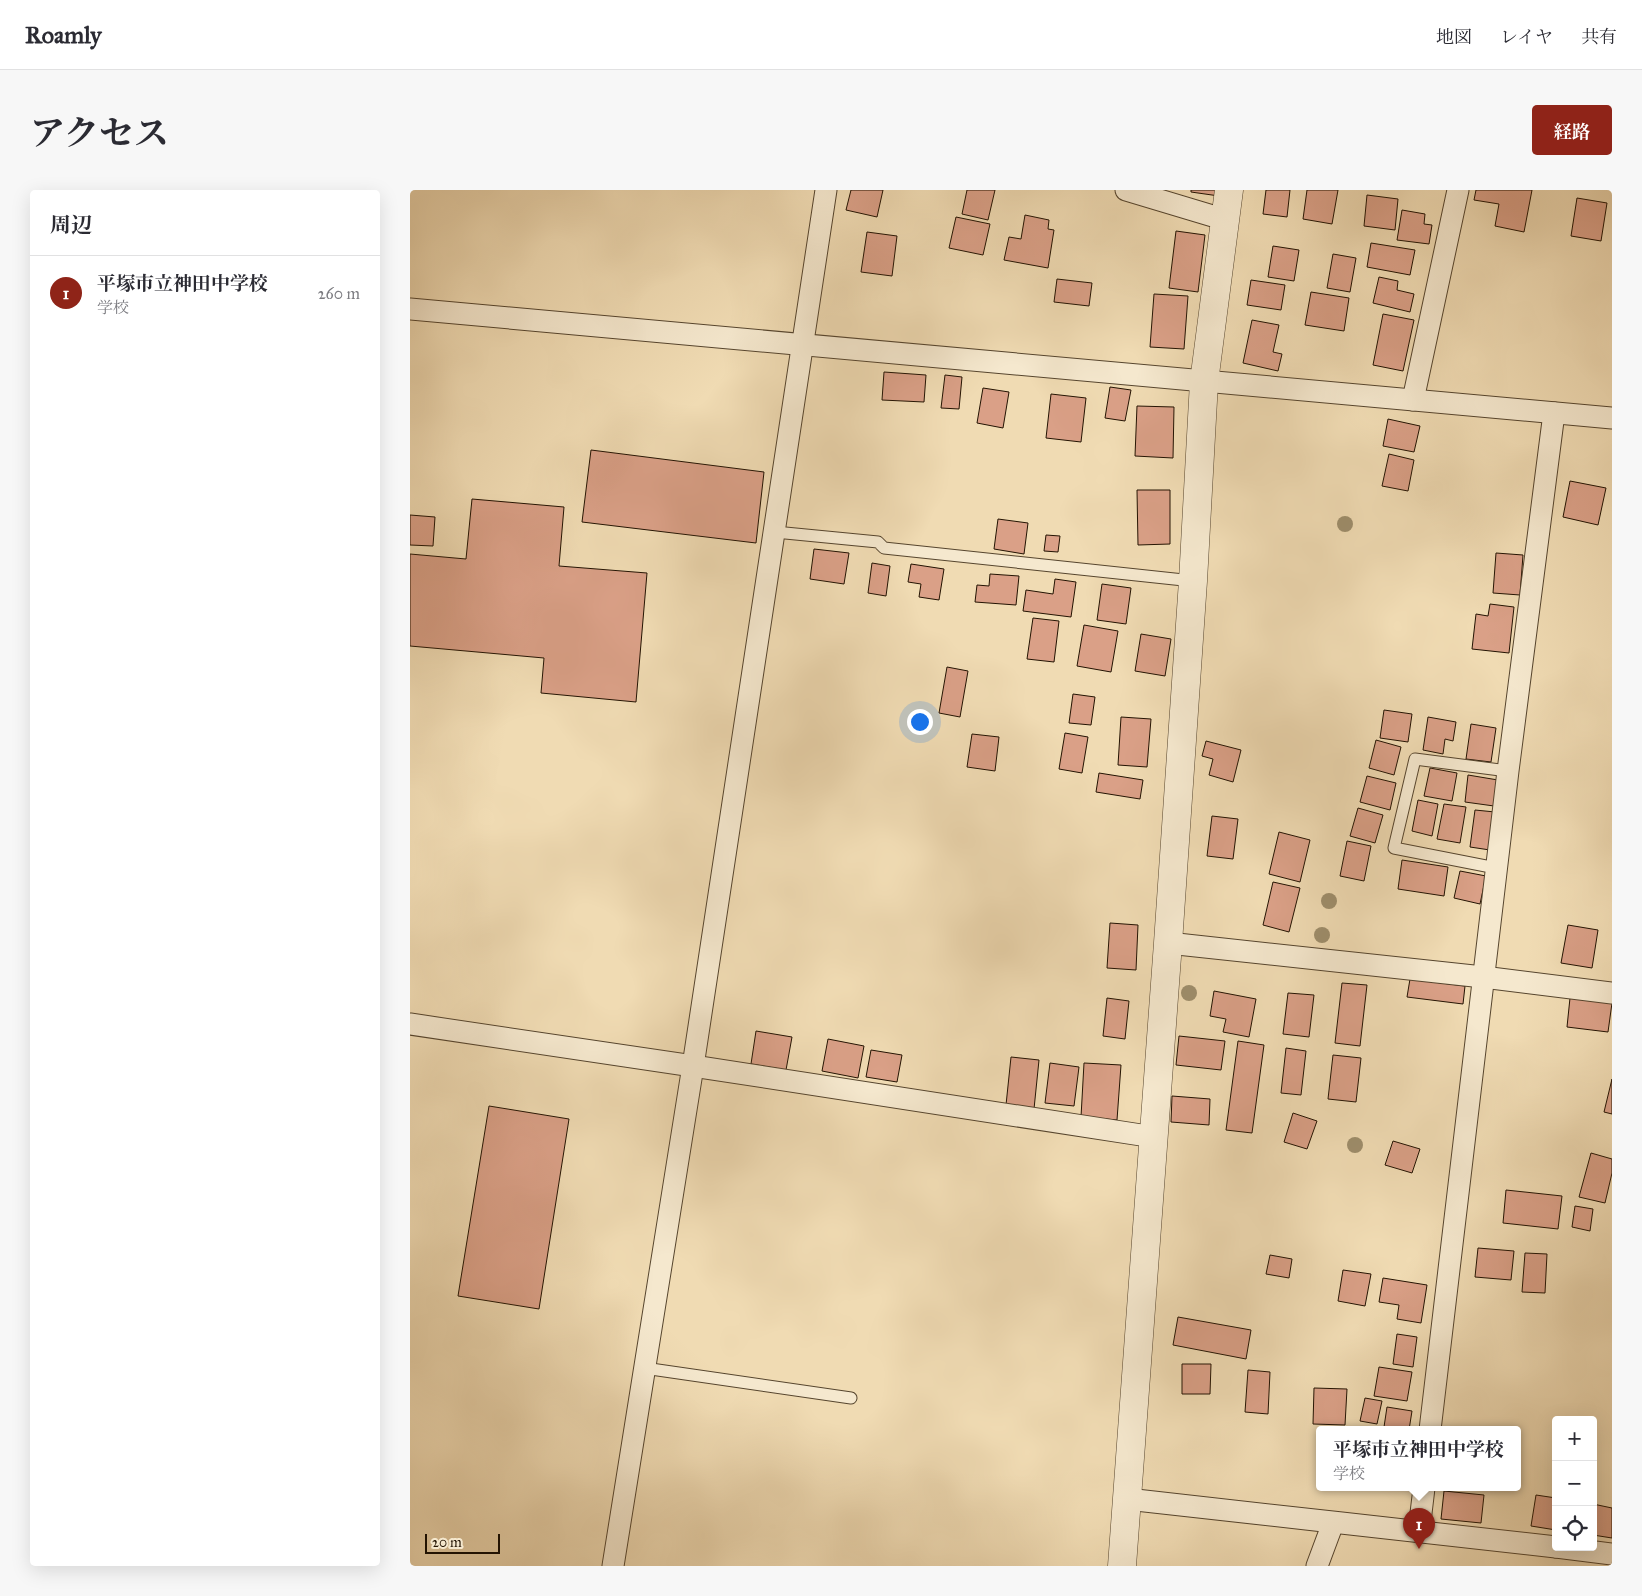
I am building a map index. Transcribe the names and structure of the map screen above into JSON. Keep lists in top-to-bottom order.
{
  "scale_bar": "20 m",
  "page": {
    "header": "Roamly",
    "nav": ["地図", "レイヤ", "共有"],
    "title": "アクセス",
    "buttons": "経路",
    "heading": "周辺",
    "list": [
      {
        "mark": "1",
        "name": "平塚市立神田中学校",
        "note": "学校",
        "value": "260 m"
      }
    ],
    "map_buttons": ["+", "−"],
    "popup": ["平塚市立神田中学校", "学校"],
    "pins": "1",
    "scale": "20 m"
  }
}
